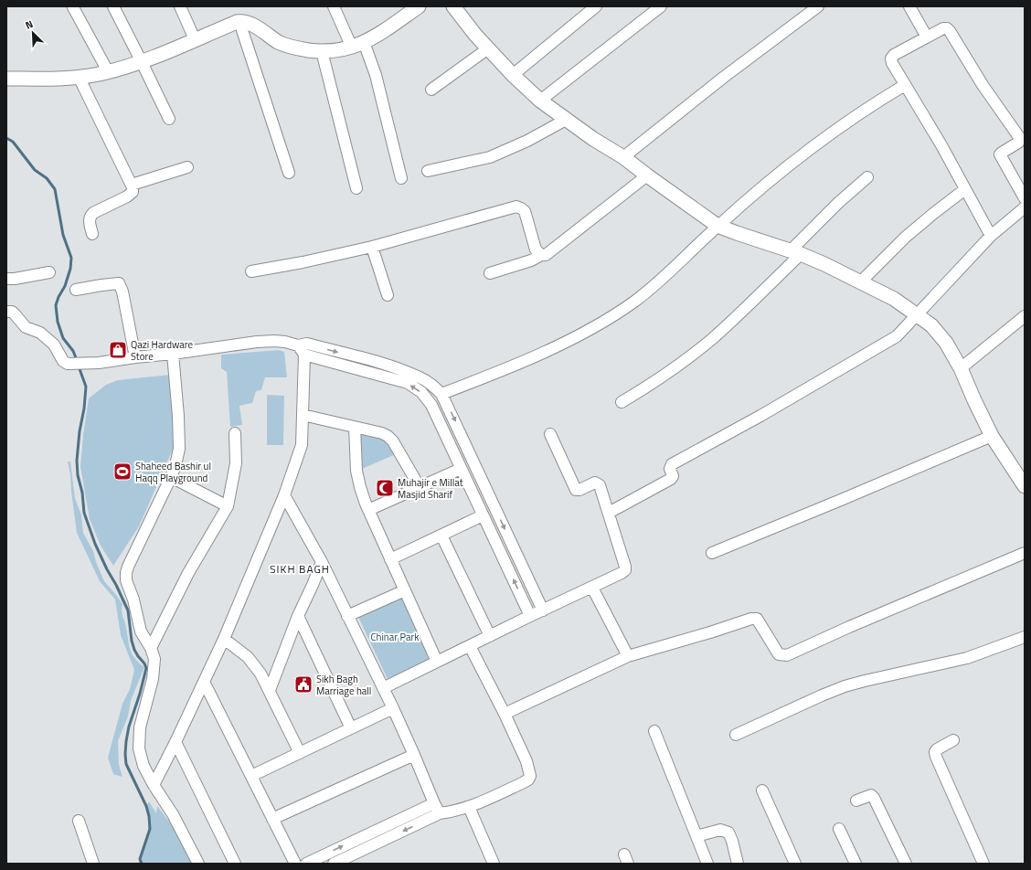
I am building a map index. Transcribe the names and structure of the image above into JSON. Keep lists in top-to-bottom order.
{
  "districts": ["SIKH BAGH"],
  "parks": ["Chinar Park"],
  "places": {
    "shop": ["Qazi Hardware Store"],
    "sports": ["Shaheed Bashir ul Haqq Playground"],
    "mosque": ["Muhajir e Millat Masjid Sharif"],
    "public building": ["Sikh Bagh Marriage hall"]
  },
  "north": "top left"
}
